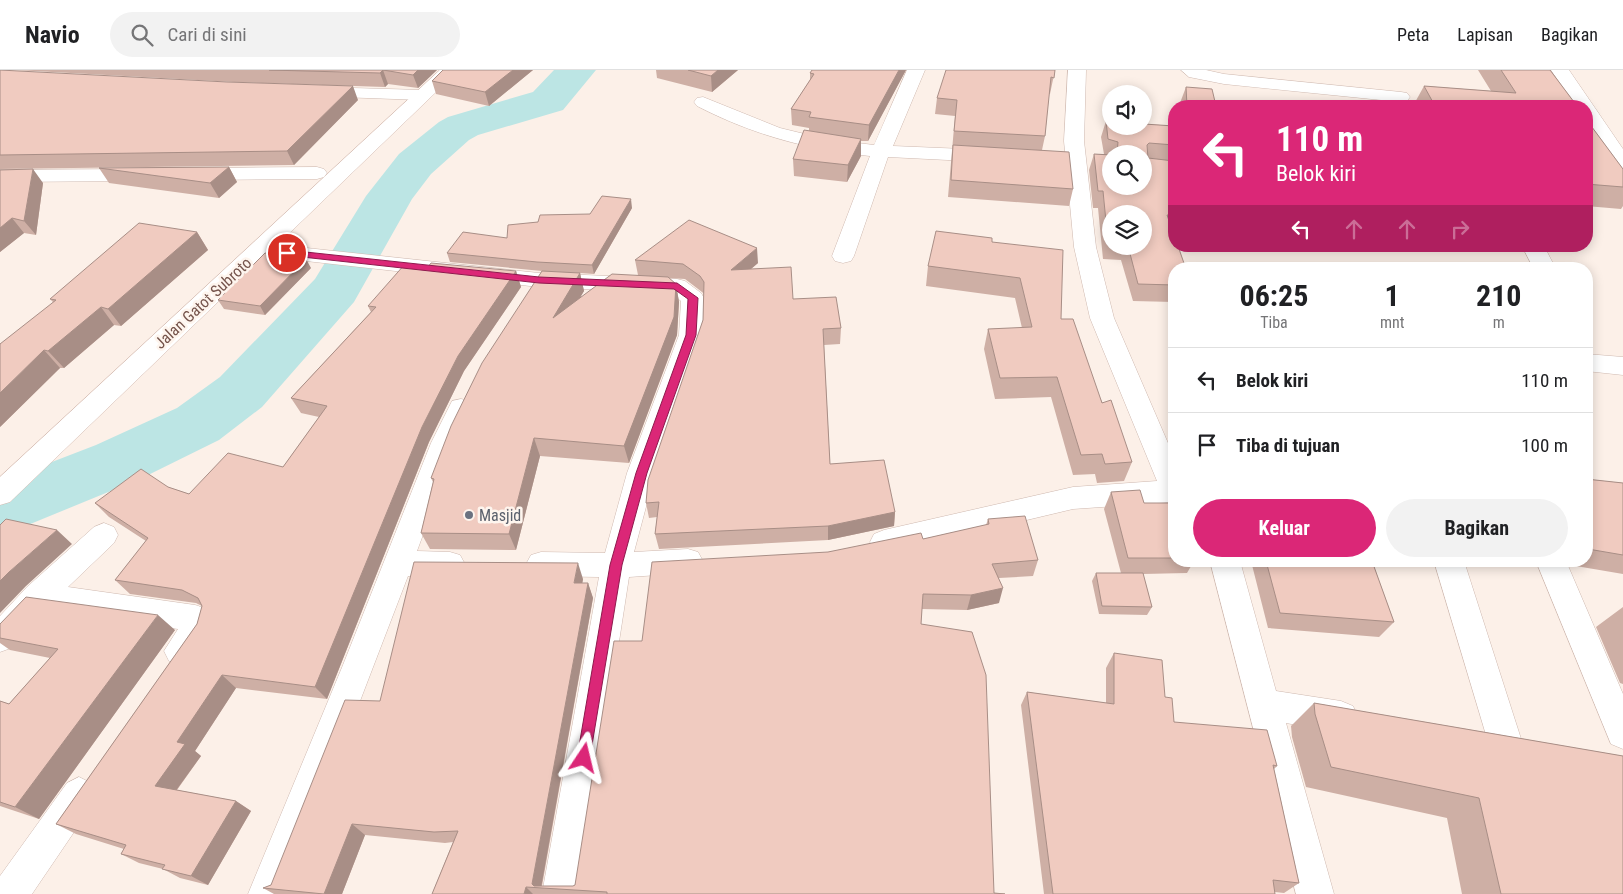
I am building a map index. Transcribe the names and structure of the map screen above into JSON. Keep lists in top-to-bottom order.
{
  "streets": {
    "street": ["Jalan Gatot Subroto"]
  },
  "places": ["Masjid"],
  "page": {
    "header": "Navio",
    "search": "Cari di sini",
    "nav": ["Peta", "Lapisan", "Bagikan"],
    "turn": ["110 m", "Belok kiri"],
    "eta": [
      "06:25",
      "Tiba",
      "1",
      "mnt",
      "210",
      "m"
    ],
    "list": [
      {
        "name": "Belok kiri",
        "value": "110 m"
      },
      {
        "name": "Tiba di tujuan",
        "value": "100 m"
      }
    ],
    "buttons": ["Keluar", "Bagikan"]
  }
}
